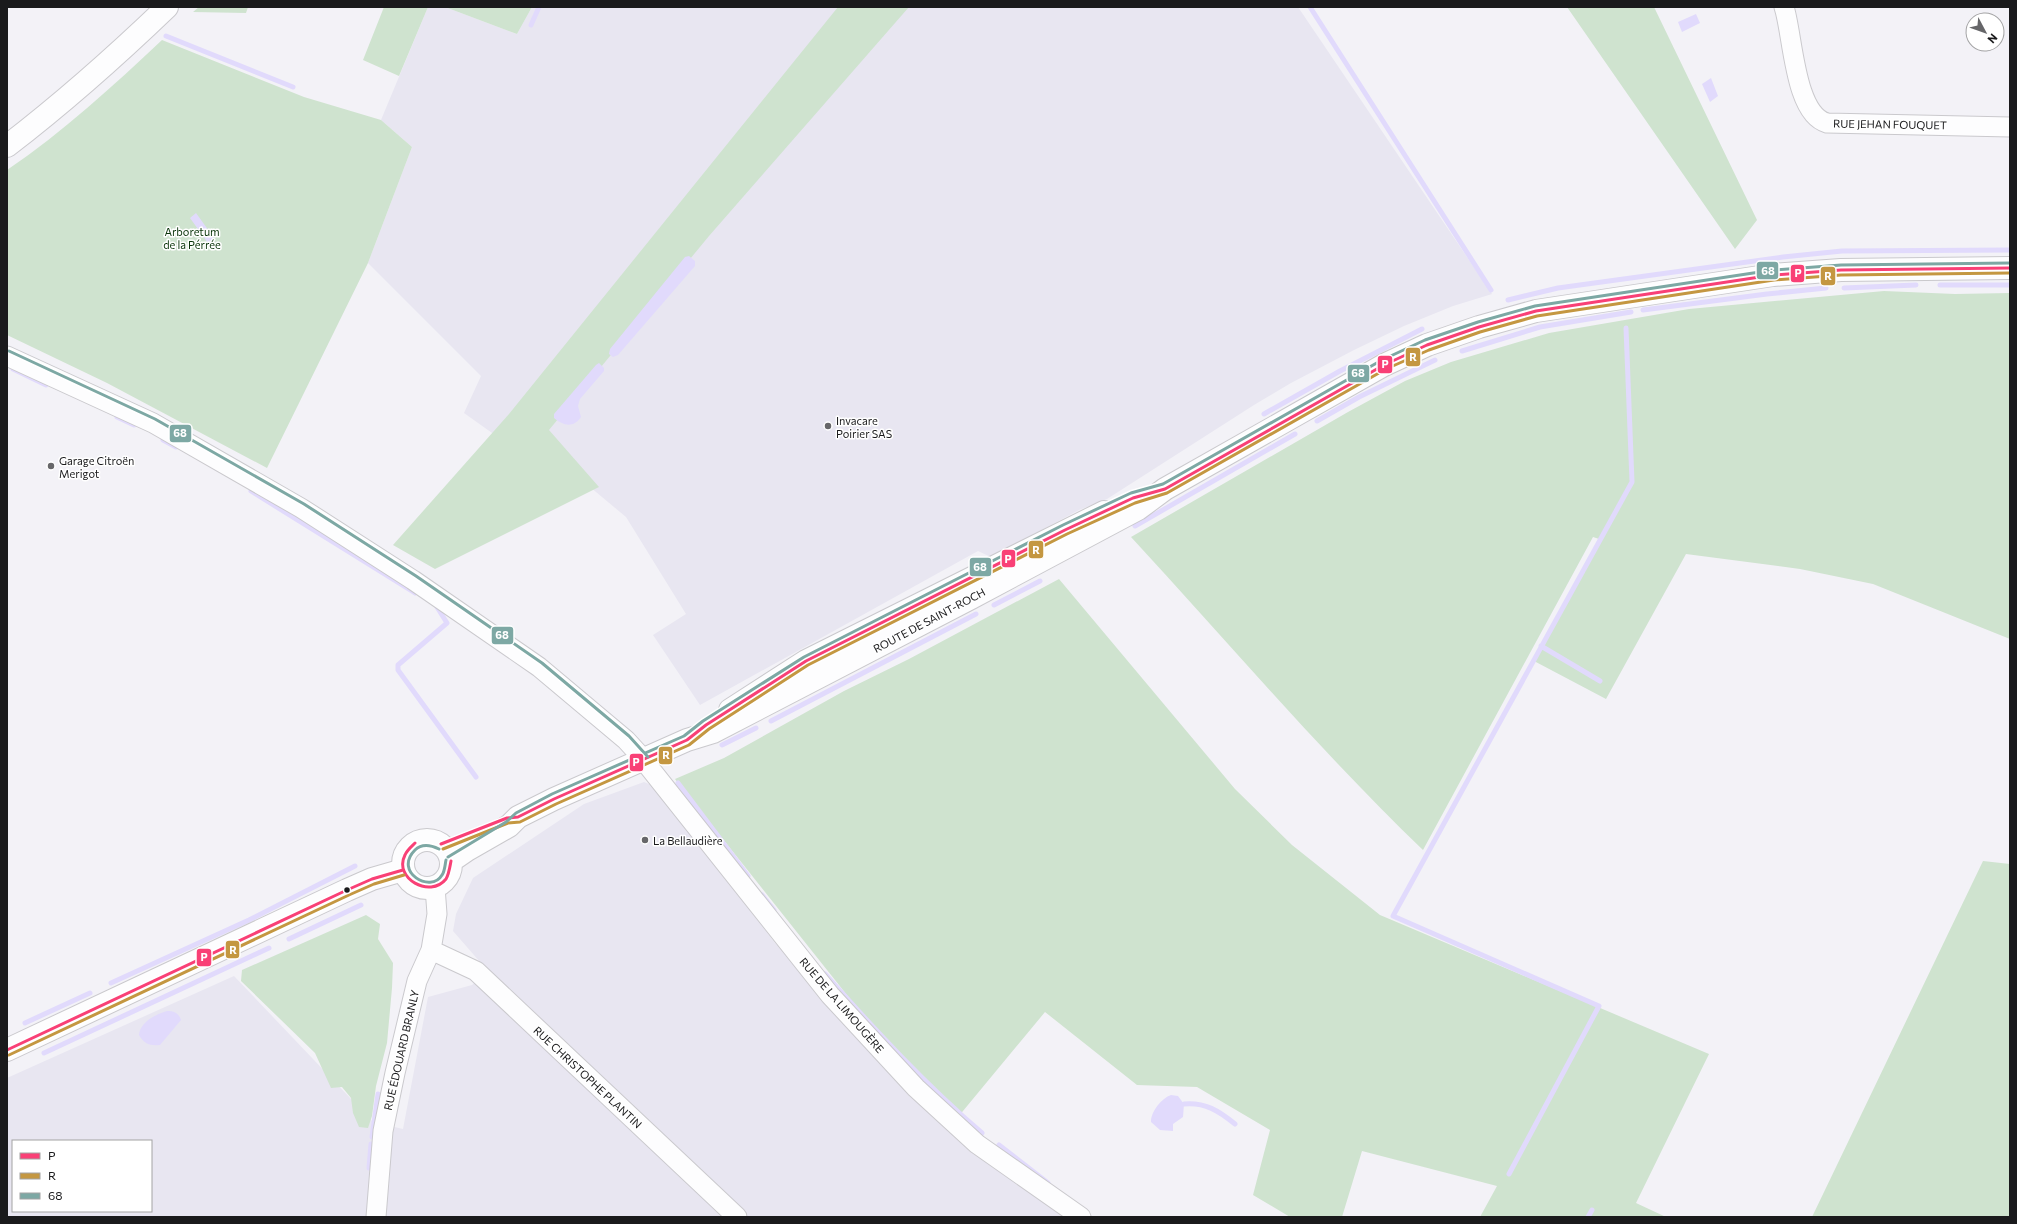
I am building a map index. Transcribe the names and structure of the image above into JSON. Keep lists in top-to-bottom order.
{
  "streets": {
    "street": [
      "RUE JEHAN FOUQUET",
      "ROUTE DE SAINT-ROCH",
      "RUE DE LA LIMOUGÈRE",
      "RUE ÉDOUARD BRANLY",
      "RUE CHRISTOPHE PLANTIN"
    ]
  },
  "crossings": [
    ["ROUTE DE SAINT-ROCH", "RUE DE LA LIMOUGÈRE"],
    ["ROUTE DE SAINT-ROCH", "RUE ÉDOUARD BRANLY"],
    ["RUE ÉDOUARD BRANLY", "RUE CHRISTOPHE PLANTIN"]
  ],
  "parks": ["Arboretum de la Pérrée"],
  "places": ["Invacare Poirier SAS", "Garage Citroën Merigot", "La Bellaudière"],
  "lines": ["transit line 68", "transit line P", "transit line R"],
  "legend": ["P", "R", "68"],
  "north": "bottom right"
}
